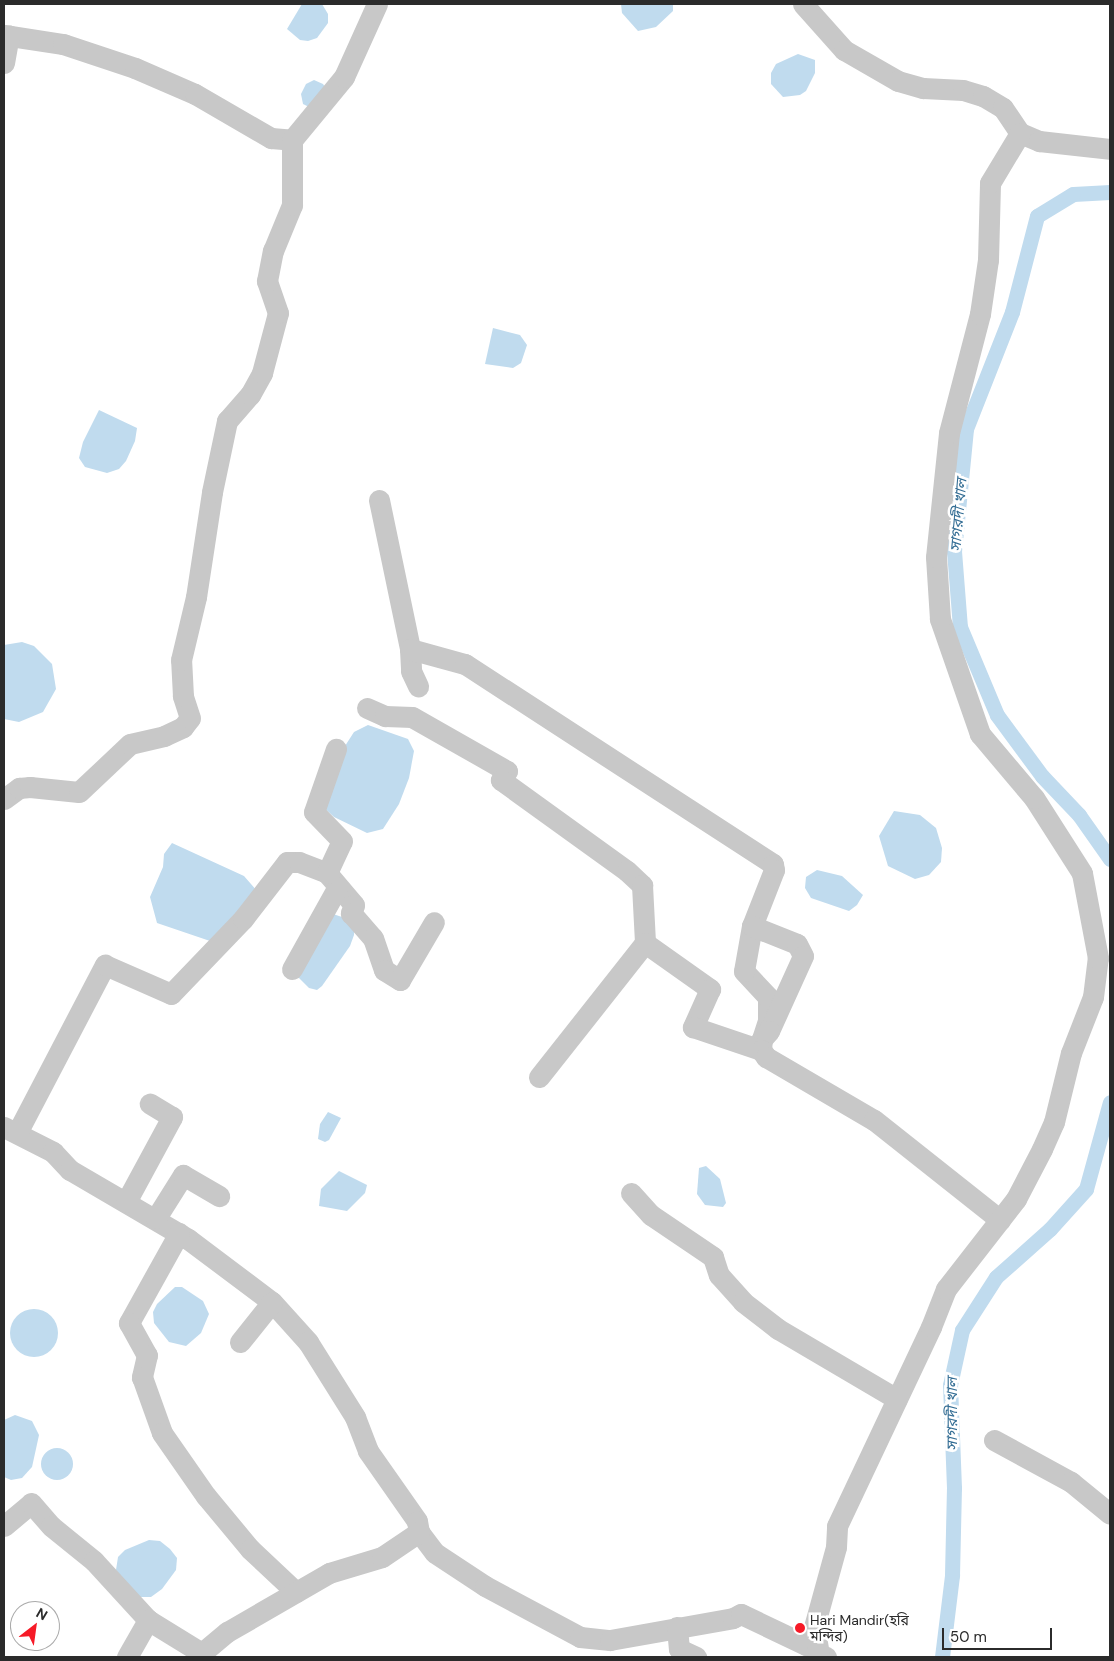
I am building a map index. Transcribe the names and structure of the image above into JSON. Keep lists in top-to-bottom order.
{
  "water": ["সাগরদী খাল"],
  "places": ["Hari Mandir(হরি মন্দির)"],
  "scale_bar": "50 m",
  "north": "top right"
}
